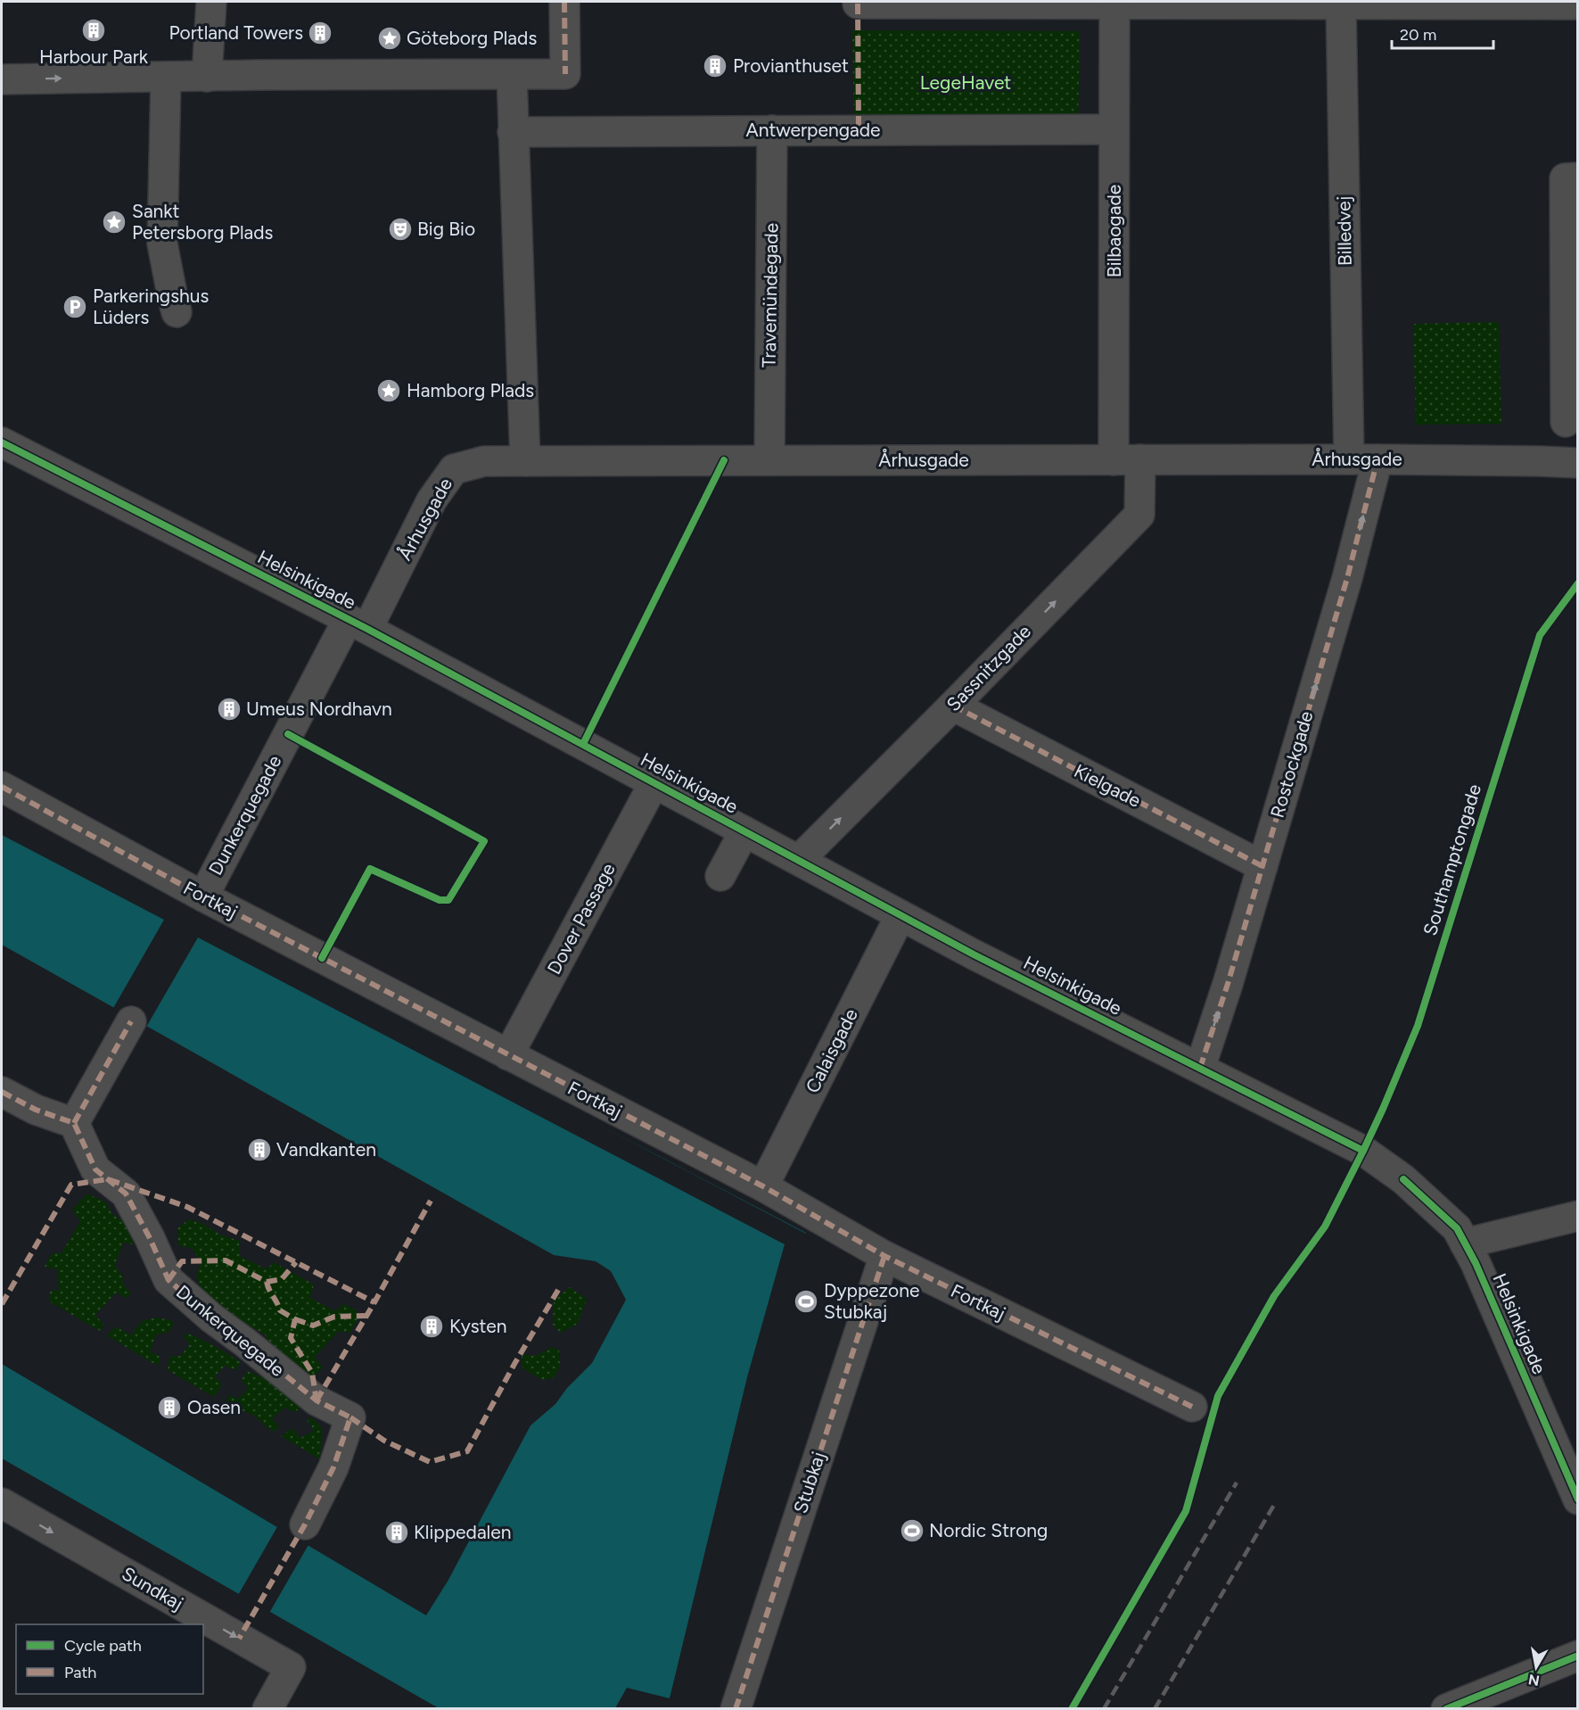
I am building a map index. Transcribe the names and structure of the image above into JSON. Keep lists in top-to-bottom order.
{
  "streets": {
    "street": [
      "Antwerpengade",
      "Bilbaogade",
      "Billedvej",
      "Travemündegade",
      "Århusgade",
      "Helsinkigade",
      "Sassnitzgade",
      "Rostockgade",
      "Kielgade",
      "Dunkerquegade",
      "Fortkaj",
      "Dover Passage",
      "Calaisgade",
      "Stubkaj",
      "Sundkaj"
    ],
    "cycle path": ["Southamptongade"]
  },
  "crossings": [
    ["Antwerpengade", "Bilbaogade"],
    ["Antwerpengade", "Travemündegade"],
    ["Bilbaogade", "Århusgade"],
    ["Bilbaogade", "Sassnitzgade"],
    ["Billedvej", "Århusgade"],
    ["Travemündegade", "Århusgade"],
    ["Århusgade", "Helsinkigade"],
    ["Århusgade", "Sassnitzgade"],
    ["Århusgade", "Rostockgade"],
    ["Århusgade", "Dunkerquegade"],
    ["Helsinkigade", "Sassnitzgade"],
    ["Helsinkigade", "Rostockgade"],
    ["Helsinkigade", "Dunkerquegade"],
    ["Helsinkigade", "Dover Passage"],
    ["Helsinkigade", "Calaisgade"],
    ["Sassnitzgade", "Kielgade"],
    ["Rostockgade", "Kielgade"],
    ["Dunkerquegade", "Fortkaj"],
    ["Fortkaj", "Dover Passage"],
    ["Fortkaj", "Calaisgade"],
    ["Fortkaj", "Stubkaj"]
  ],
  "one_way": ["Sassnitzgade", "Rostockgade", "Sundkaj"],
  "parks": ["LegeHavet"],
  "places": {
    "building": [
      "Harbour Park",
      "Portland Towers",
      "Provianthuset",
      "Umeus Nordhavn",
      "Vandkanten",
      "Kysten",
      "Oasen",
      "Klippedalen"
    ],
    "place": ["Göteborg Plads", "Sankt Petersborg Plads", "Hamborg Plads"],
    "theatre": ["Big Bio"],
    "parking": ["Parkeringshus Lüders"],
    "sports": ["Dyppezone Stubkaj", "Nordic Strong"]
  },
  "legend": ["Cycle path", "Path"],
  "scale_bar": "20 m",
  "north": "bottom"
}
